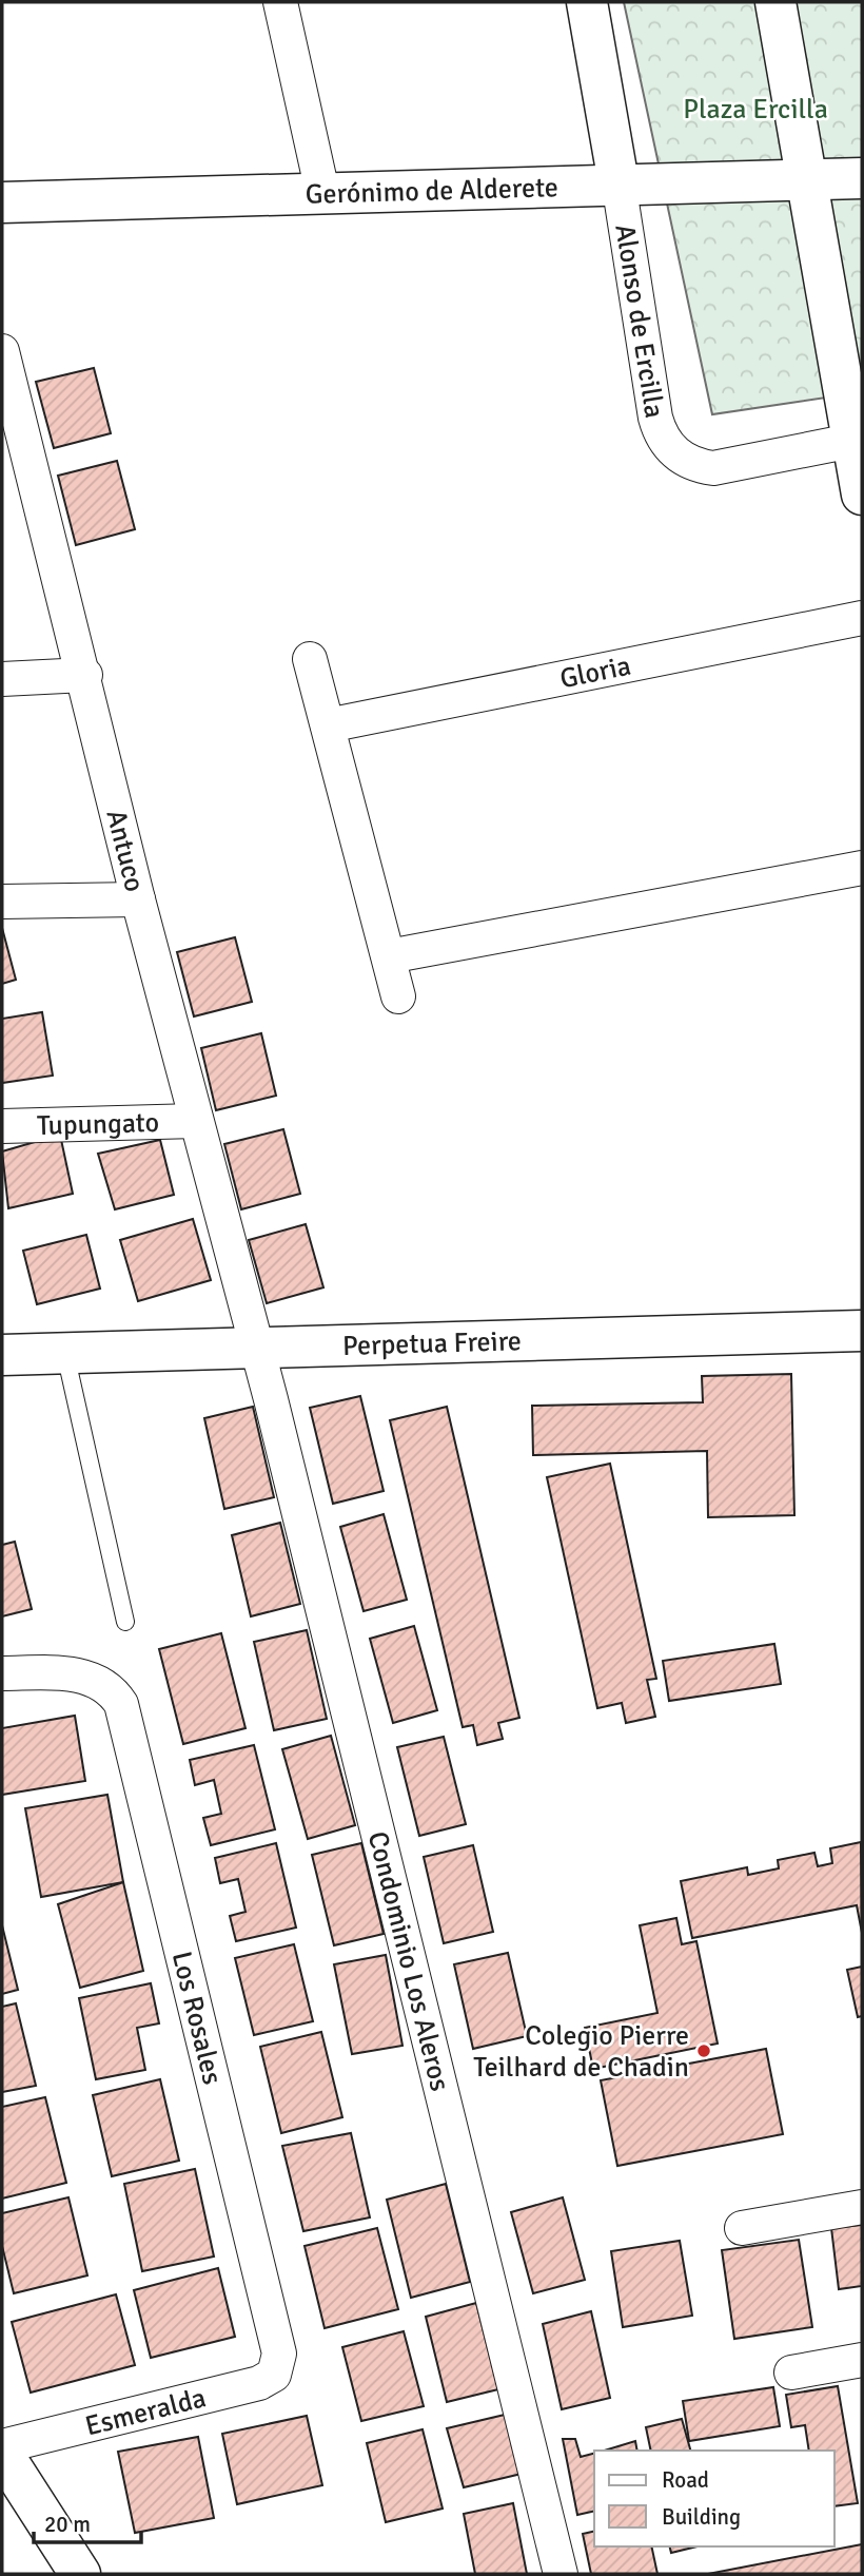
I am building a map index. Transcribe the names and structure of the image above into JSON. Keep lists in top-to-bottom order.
{
  "streets": {
    "street": [
      "Gerónimo de Alderete",
      "Alonso de Ercilla",
      "Gloria",
      "Antuco",
      "Tupungato",
      "Perpetua Freire",
      "Condominio Los Aleros",
      "Los Rosales",
      "Esmeralda"
    ]
  },
  "crossings": [
    ["Gerónimo de Alderete", "Alonso de Ercilla"],
    ["Antuco", "Tupungato"],
    ["Antuco", "Perpetua Freire"],
    ["Antuco", "Condominio Los Aleros"],
    ["Perpetua Freire", "Condominio Los Aleros"],
    ["Los Rosales", "Esmeralda"]
  ],
  "parks": ["Plaza Ercilla"],
  "places": ["Colegio Pierre Teilhard de Chadin"],
  "legend": ["Road", "Building"],
  "scale_bar": "20 m"
}
